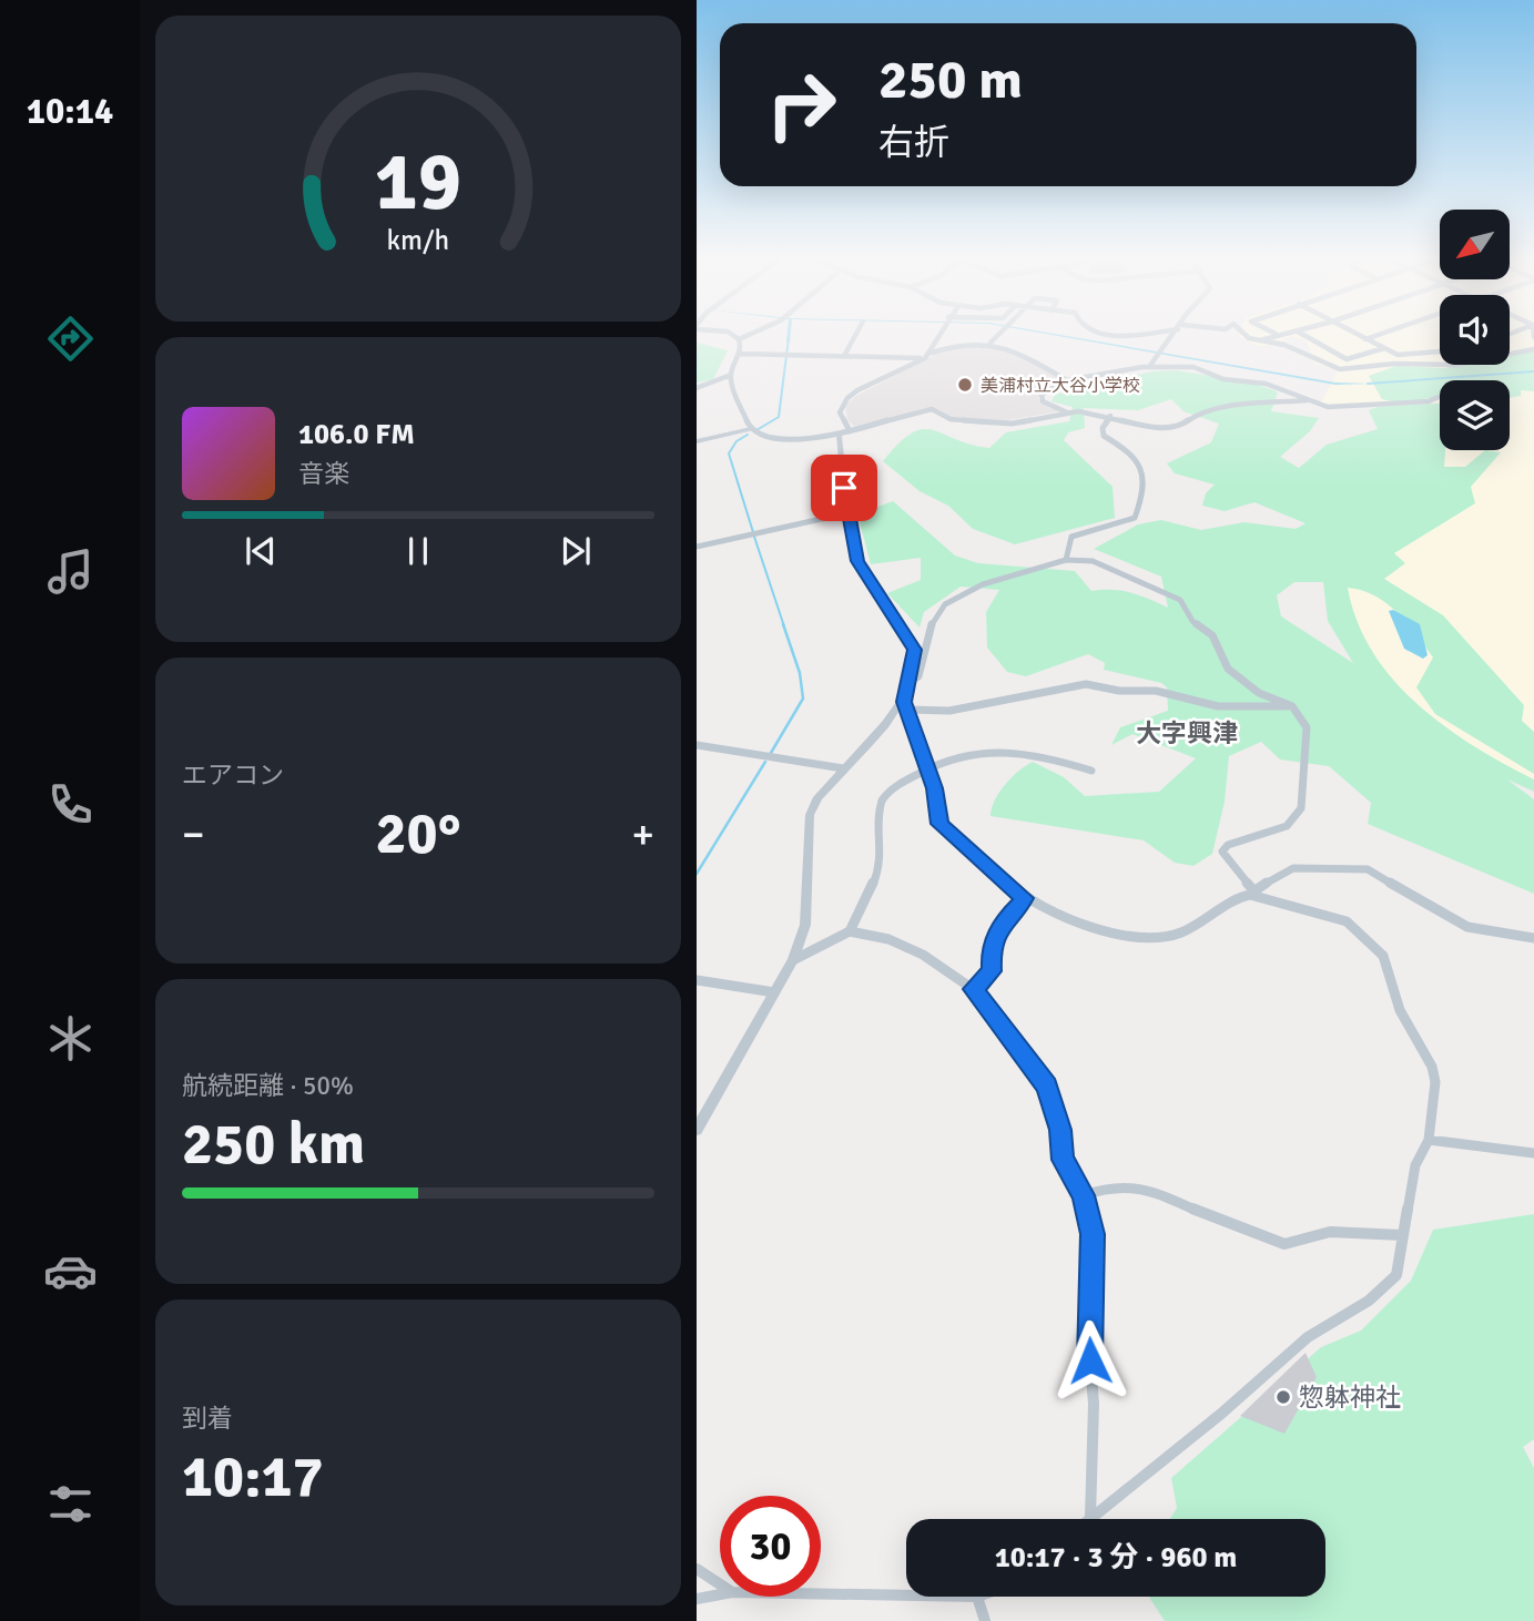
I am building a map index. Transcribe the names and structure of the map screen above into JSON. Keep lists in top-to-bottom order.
{
  "districts": ["大字興津"],
  "places": ["美浦村立大谷小学校", "惣躰神社"],
  "north": "bottom left",
  "page": {
    "tabs": "10:14",
    "turn": ["250 m", "右折"],
    "song": ["106.0 FM", "音楽"],
    "tile": [
      "エアコン",
      ["航続距離 · 50%", "250 km"],
      ["到着", "10:17"]
    ],
    "heat": ["−", "20°", "+"],
    "limit": "30",
    "trip": "10:17 · 3 分 · 960 m",
    "gauge": ["19", "km/h"]
  }
}
